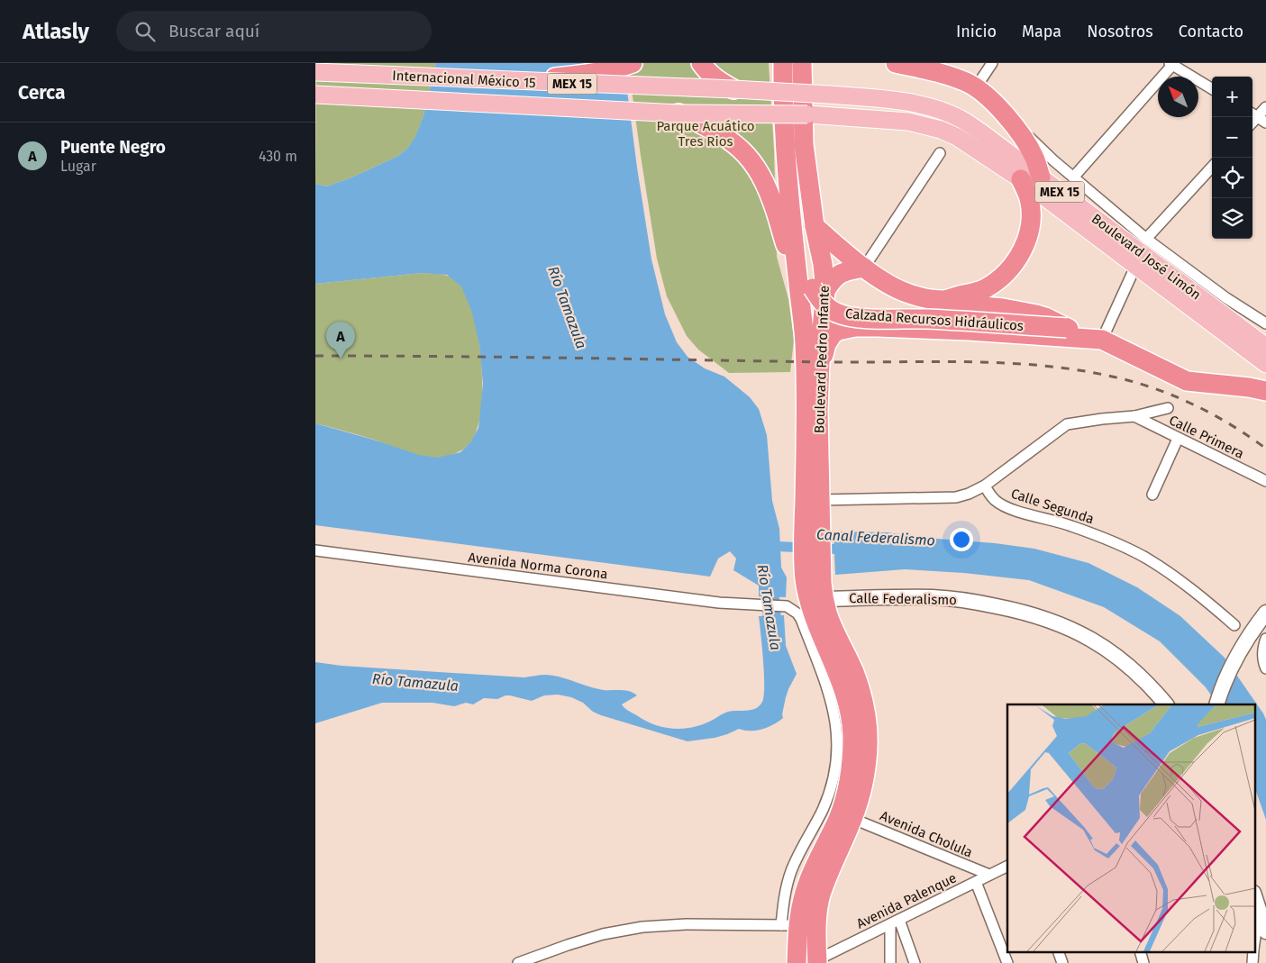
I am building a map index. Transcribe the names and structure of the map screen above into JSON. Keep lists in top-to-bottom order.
{
  "streets": {
    "highway": ["Calzada Recursos Hidráulicos", "Boulevard Pedro Infante"],
    "main road": [
      "Internacional México 15",
      "MEX 15",
      "Boulevard José Limón",
      "Calle Federalismo"
    ],
    "street": [
      "Calle Primera",
      "Calle Segunda",
      "Avenida Norma Corona",
      "Avenida Cholula",
      "Avenida Palenque"
    ]
  },
  "crossings": [
    ["Internacional México 15", "Boulevard José Limón"],
    ["Calzada Recursos Hidráulicos", "Boulevard Pedro Infante"],
    ["Avenida Cholula", "Avenida Palenque"]
  ],
  "water": ["Río Tamazula", "Canal Federalismo"],
  "parks": ["Parque Acuático Tres Rios"],
  "north": "top left",
  "page": {
    "header": "Atlasly",
    "search": "Buscar aquí",
    "nav": [
      "Inicio",
      "Mapa",
      "Nosotros",
      "Contacto"
    ],
    "heading": "Cerca",
    "map_buttons": ["+", "−"],
    "list": [
      {
        "mark": "A",
        "name": "Puente Negro",
        "note": "Lugar",
        "value": "430 m"
      }
    ],
    "pins": "A"
  }
}
